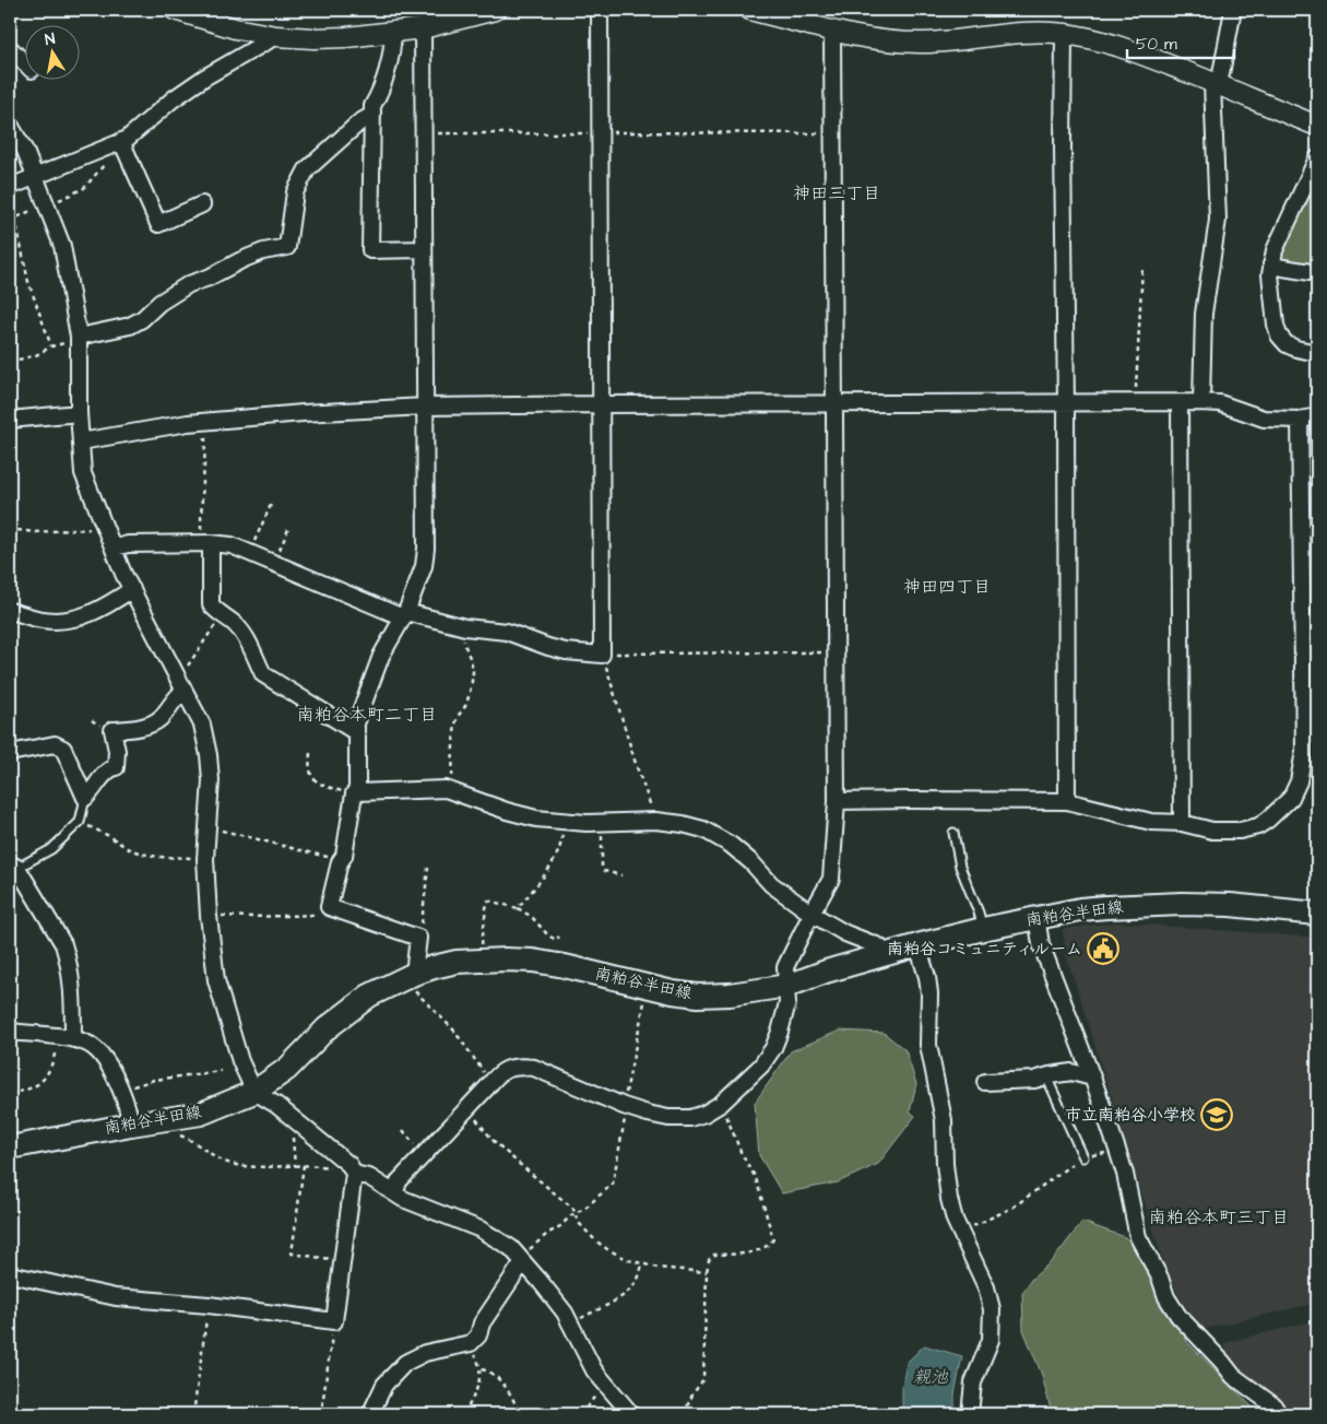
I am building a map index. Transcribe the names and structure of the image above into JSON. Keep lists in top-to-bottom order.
{
  "streets": {
    "main road": ["南粕谷半田線"]
  },
  "districts": [
    "神田三丁目",
    "神田四丁目",
    "南粕谷本町二丁目",
    "南粕谷本町三丁目"
  ],
  "water": ["親池"],
  "places": {
    "public building": ["南粕谷コミュニティルーム"],
    "school or university": ["市立南粕谷小学校"]
  },
  "scale_bar": "50 m",
  "north": "top"
}
